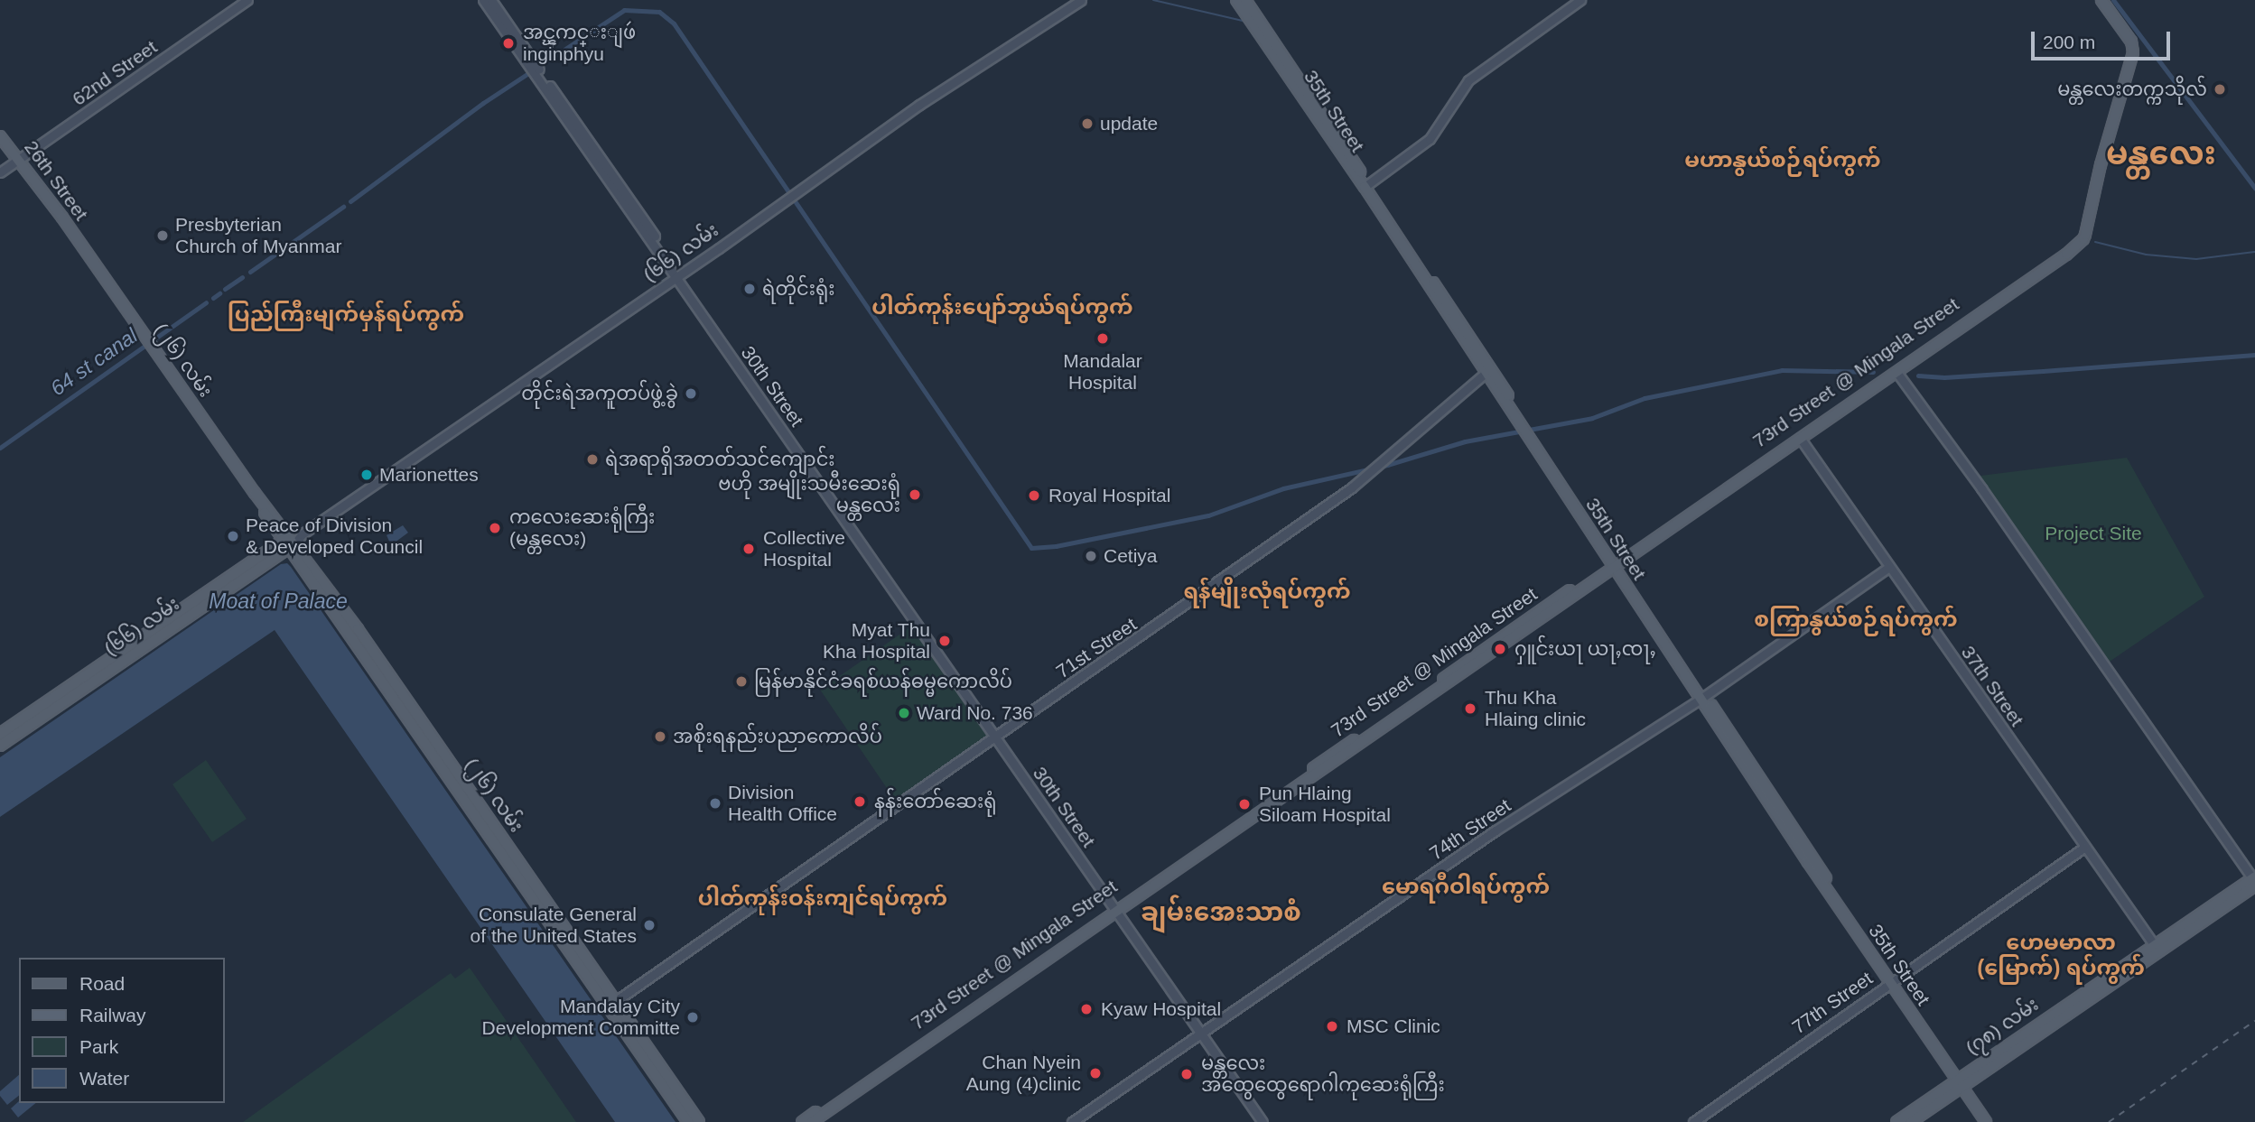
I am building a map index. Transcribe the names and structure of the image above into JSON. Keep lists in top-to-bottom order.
{
  "streets": {
    "main road": [
      "35th Street",
      "26th Street",
      "(၆၆) လမ်း",
      "(၂၆) လမ်း",
      "73rd Street @ Mingala Street",
      "(၇၈) လမ်း"
    ],
    "street": [
      "62nd Street",
      "30th Street",
      "71st Street",
      "37th Street",
      "74th Street",
      "77th Street"
    ]
  },
  "crossings": [
    ["62nd Street", "26th Street"],
    ["35th Street", "73rd Street @ Mingala Street"],
    ["35th Street", "71st Street"],
    ["35th Street", "74th Street"],
    ["35th Street", "77th Street"],
    ["35th Street", "(၇၈) လမ်း"],
    ["26th Street", "(၂၆) လမ်း"],
    ["(၆၆) လမ်း", "(၂၆) လမ်း"],
    ["(၆၆) လမ်း", "30th Street"],
    ["(၂၆) လမ်း", "71st Street"],
    ["73rd Street @ Mingala Street", "30th Street"],
    ["73rd Street @ Mingala Street", "37th Street"],
    ["30th Street", "71st Street"],
    ["30th Street", "74th Street"],
    ["37th Street", "74th Street"],
    ["37th Street", "77th Street"],
    ["37th Street", "(၇၈) လမ်း"]
  ],
  "districts": [
    "မန္တလေး",
    "မဟာနွယ်စဉ်ရပ်ကွက်",
    "ပါတ်ကုန်းပျော်ဘွယ်ရပ်ကွက်",
    "ပြည်ကြီးမျက်မှန်ရပ်ကွက်",
    "ရန်မျိုးလုံရပ်ကွက်",
    "စကြာနွယ်စဉ်ရပ်ကွက်",
    "မောရဂီဝါရပ်ကွက်",
    "ပါတ်ကုန်းဝန်းကျင်ရပ်ကွက်",
    "ချမ်းအေးသာစံ",
    "ဟေမမာလာ (မြောက်) ရပ်ကွက်"
  ],
  "water": ["64 st canal", "Moat of Palace"],
  "parks": ["Project Site"],
  "places": [
    "အင္ၾကင္းျဖဴ inginphyu",
    "မန္တလေးတက္ကသိုလ်",
    "update",
    "Presbyterian Church of Myanmar",
    "ရဲတိုင်းရုံး",
    "Mandalar Hospital",
    "တိုင်းရဲအကူတပ်ဖွဲ့ခွဲ",
    "ရဲအရာရှိအတတ်သင်ကျောင်း",
    "Marionettes",
    "ဗဟို အမျိုးသမီးဆေးရုံ မန္တလေး",
    "Royal Hospital",
    "ကလေးဆေးရုံကြီး (မန္တလေး)",
    "Peace of Division & Developed Council",
    "Collective Hospital",
    "Cetiya",
    "Myat Thu Kha Hospital",
    "ႁူင်းယႃ ယႃႇၸႃႇ",
    "မြန်မာနိုင်ငံခရစ်ယန်ဓမ္မကောလိပ်",
    "Thu Kha Hlaing clinic",
    "Ward No. 736",
    "အစိုးရနည်းပညာကောလိပ်",
    "နန်းတော်ဆေးရုံ",
    "Division Health Office",
    "Pun Hlaing Siloam Hospital",
    "Consulate General of the United States",
    "Kyaw Hospital",
    "Mandalay City Development Committe",
    "MSC Clinic",
    "Chan Nyein Aung (4)clinic",
    "မန္တလေး အထွေထွေရောဂါကုဆေးရုံကြီး"
  ],
  "legend": [
    "Road",
    "Railway",
    "Park",
    "Water"
  ],
  "scale_bar": "200 m"
}
